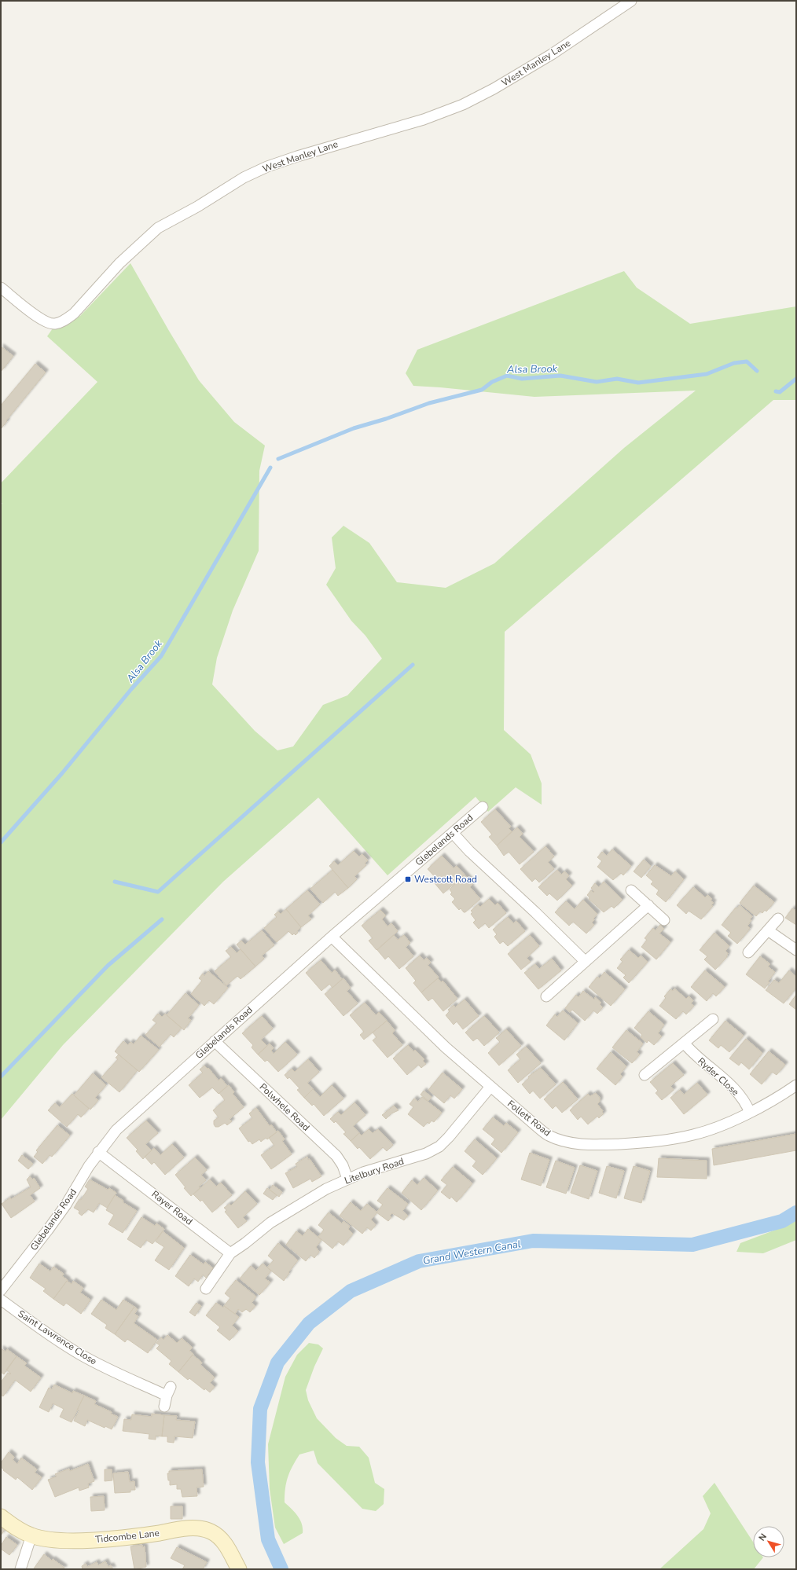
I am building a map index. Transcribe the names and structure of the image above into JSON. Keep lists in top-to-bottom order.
{
  "streets": {
    "street": [
      "West Manley Lane",
      "Glebelands Road",
      "Ryder Close",
      "Polwhele Road",
      "Follett Road",
      "Litelbury Road",
      "Rayer Road",
      "Saint Lawrence Close",
      "Tidcombe Lane"
    ]
  },
  "crossings": [
    ["Glebelands Road", "Polwhele Road"],
    ["Glebelands Road", "Follett Road"],
    ["Glebelands Road", "Rayer Road"],
    ["Ryder Close", "Follett Road"],
    ["Polwhele Road", "Litelbury Road"],
    ["Follett Road", "Litelbury Road"],
    ["Litelbury Road", "Rayer Road"]
  ],
  "water": ["Alsa Brook", "Grand Western Canal"],
  "places": {
    "transit": ["Westcott Road"]
  },
  "north": "top left"
}
